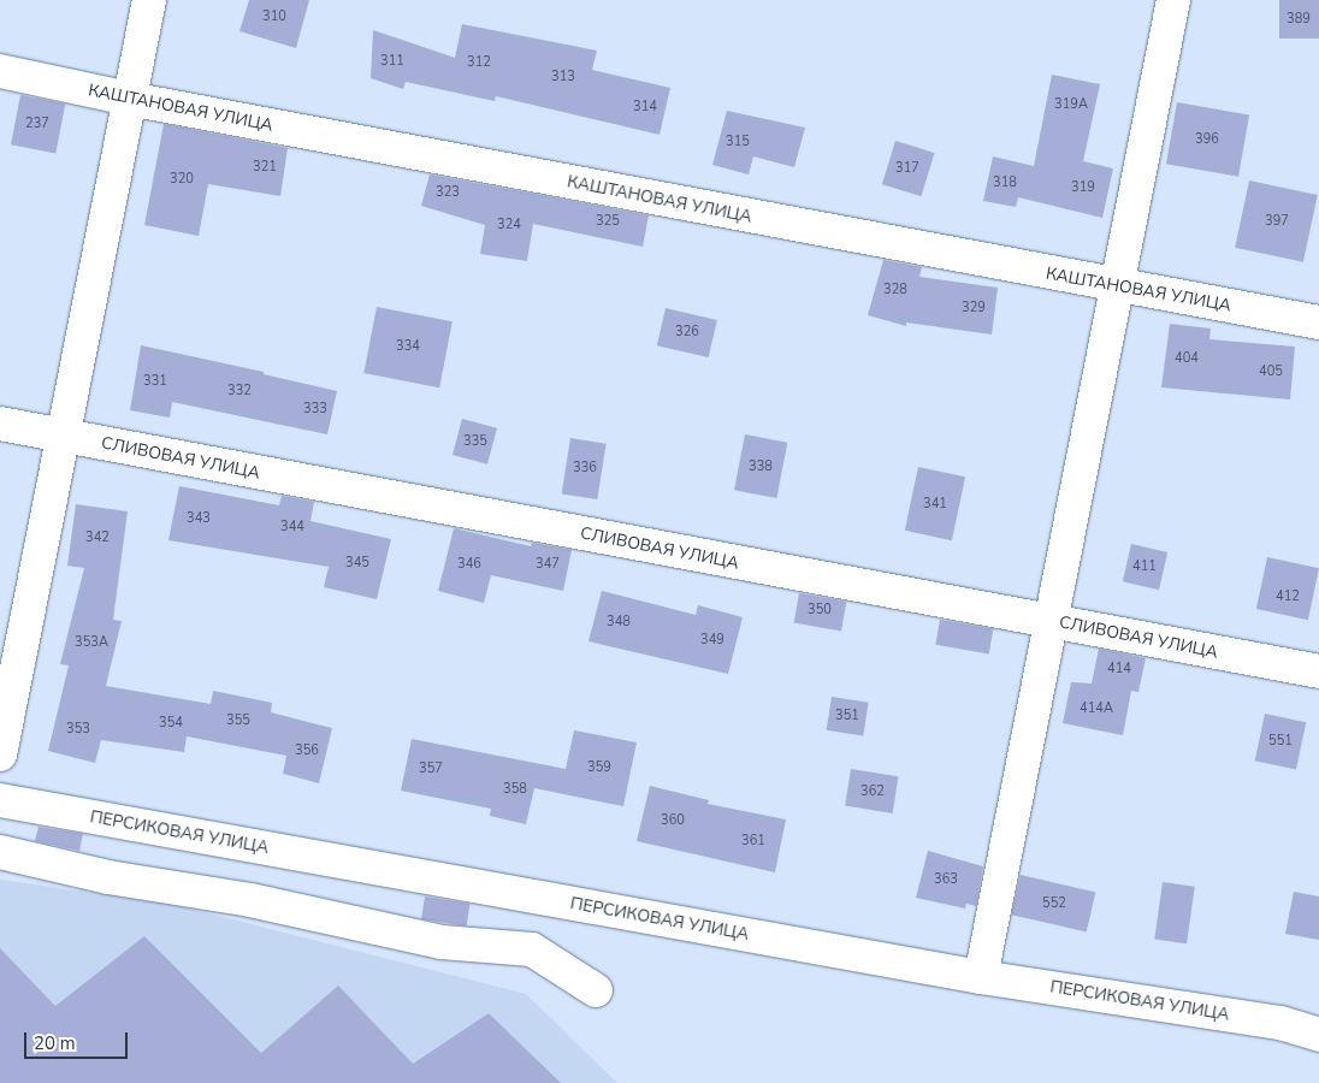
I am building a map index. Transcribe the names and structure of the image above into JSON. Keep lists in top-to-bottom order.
{
  "streets": {
    "street": ["КАШТАНОВАЯ УЛИЦА", "СЛИВОВАЯ УЛИЦА", "ПЕРСИКОВАЯ УЛИЦА"]
  },
  "house_numbers": [
    "310",
    "389",
    "311",
    "312",
    "313",
    "319А",
    "314",
    "237",
    "396",
    "315",
    "321",
    "317",
    "320",
    "318",
    "319",
    "323",
    "325",
    "397",
    "324",
    "328",
    "329",
    "326",
    "334",
    "404",
    "405",
    "331",
    "332",
    "333",
    "335",
    "338",
    "336",
    "341",
    "343",
    "344",
    "342",
    "345",
    "346",
    "347",
    "411",
    "412",
    "350",
    "348",
    "349",
    "353А",
    "414",
    "414А",
    "351",
    "355",
    "354",
    "353",
    "551",
    "356",
    "359",
    "357",
    "358",
    "362",
    "360",
    "361",
    "363",
    "552"
  ],
  "scale_bar": "20 m"
}
